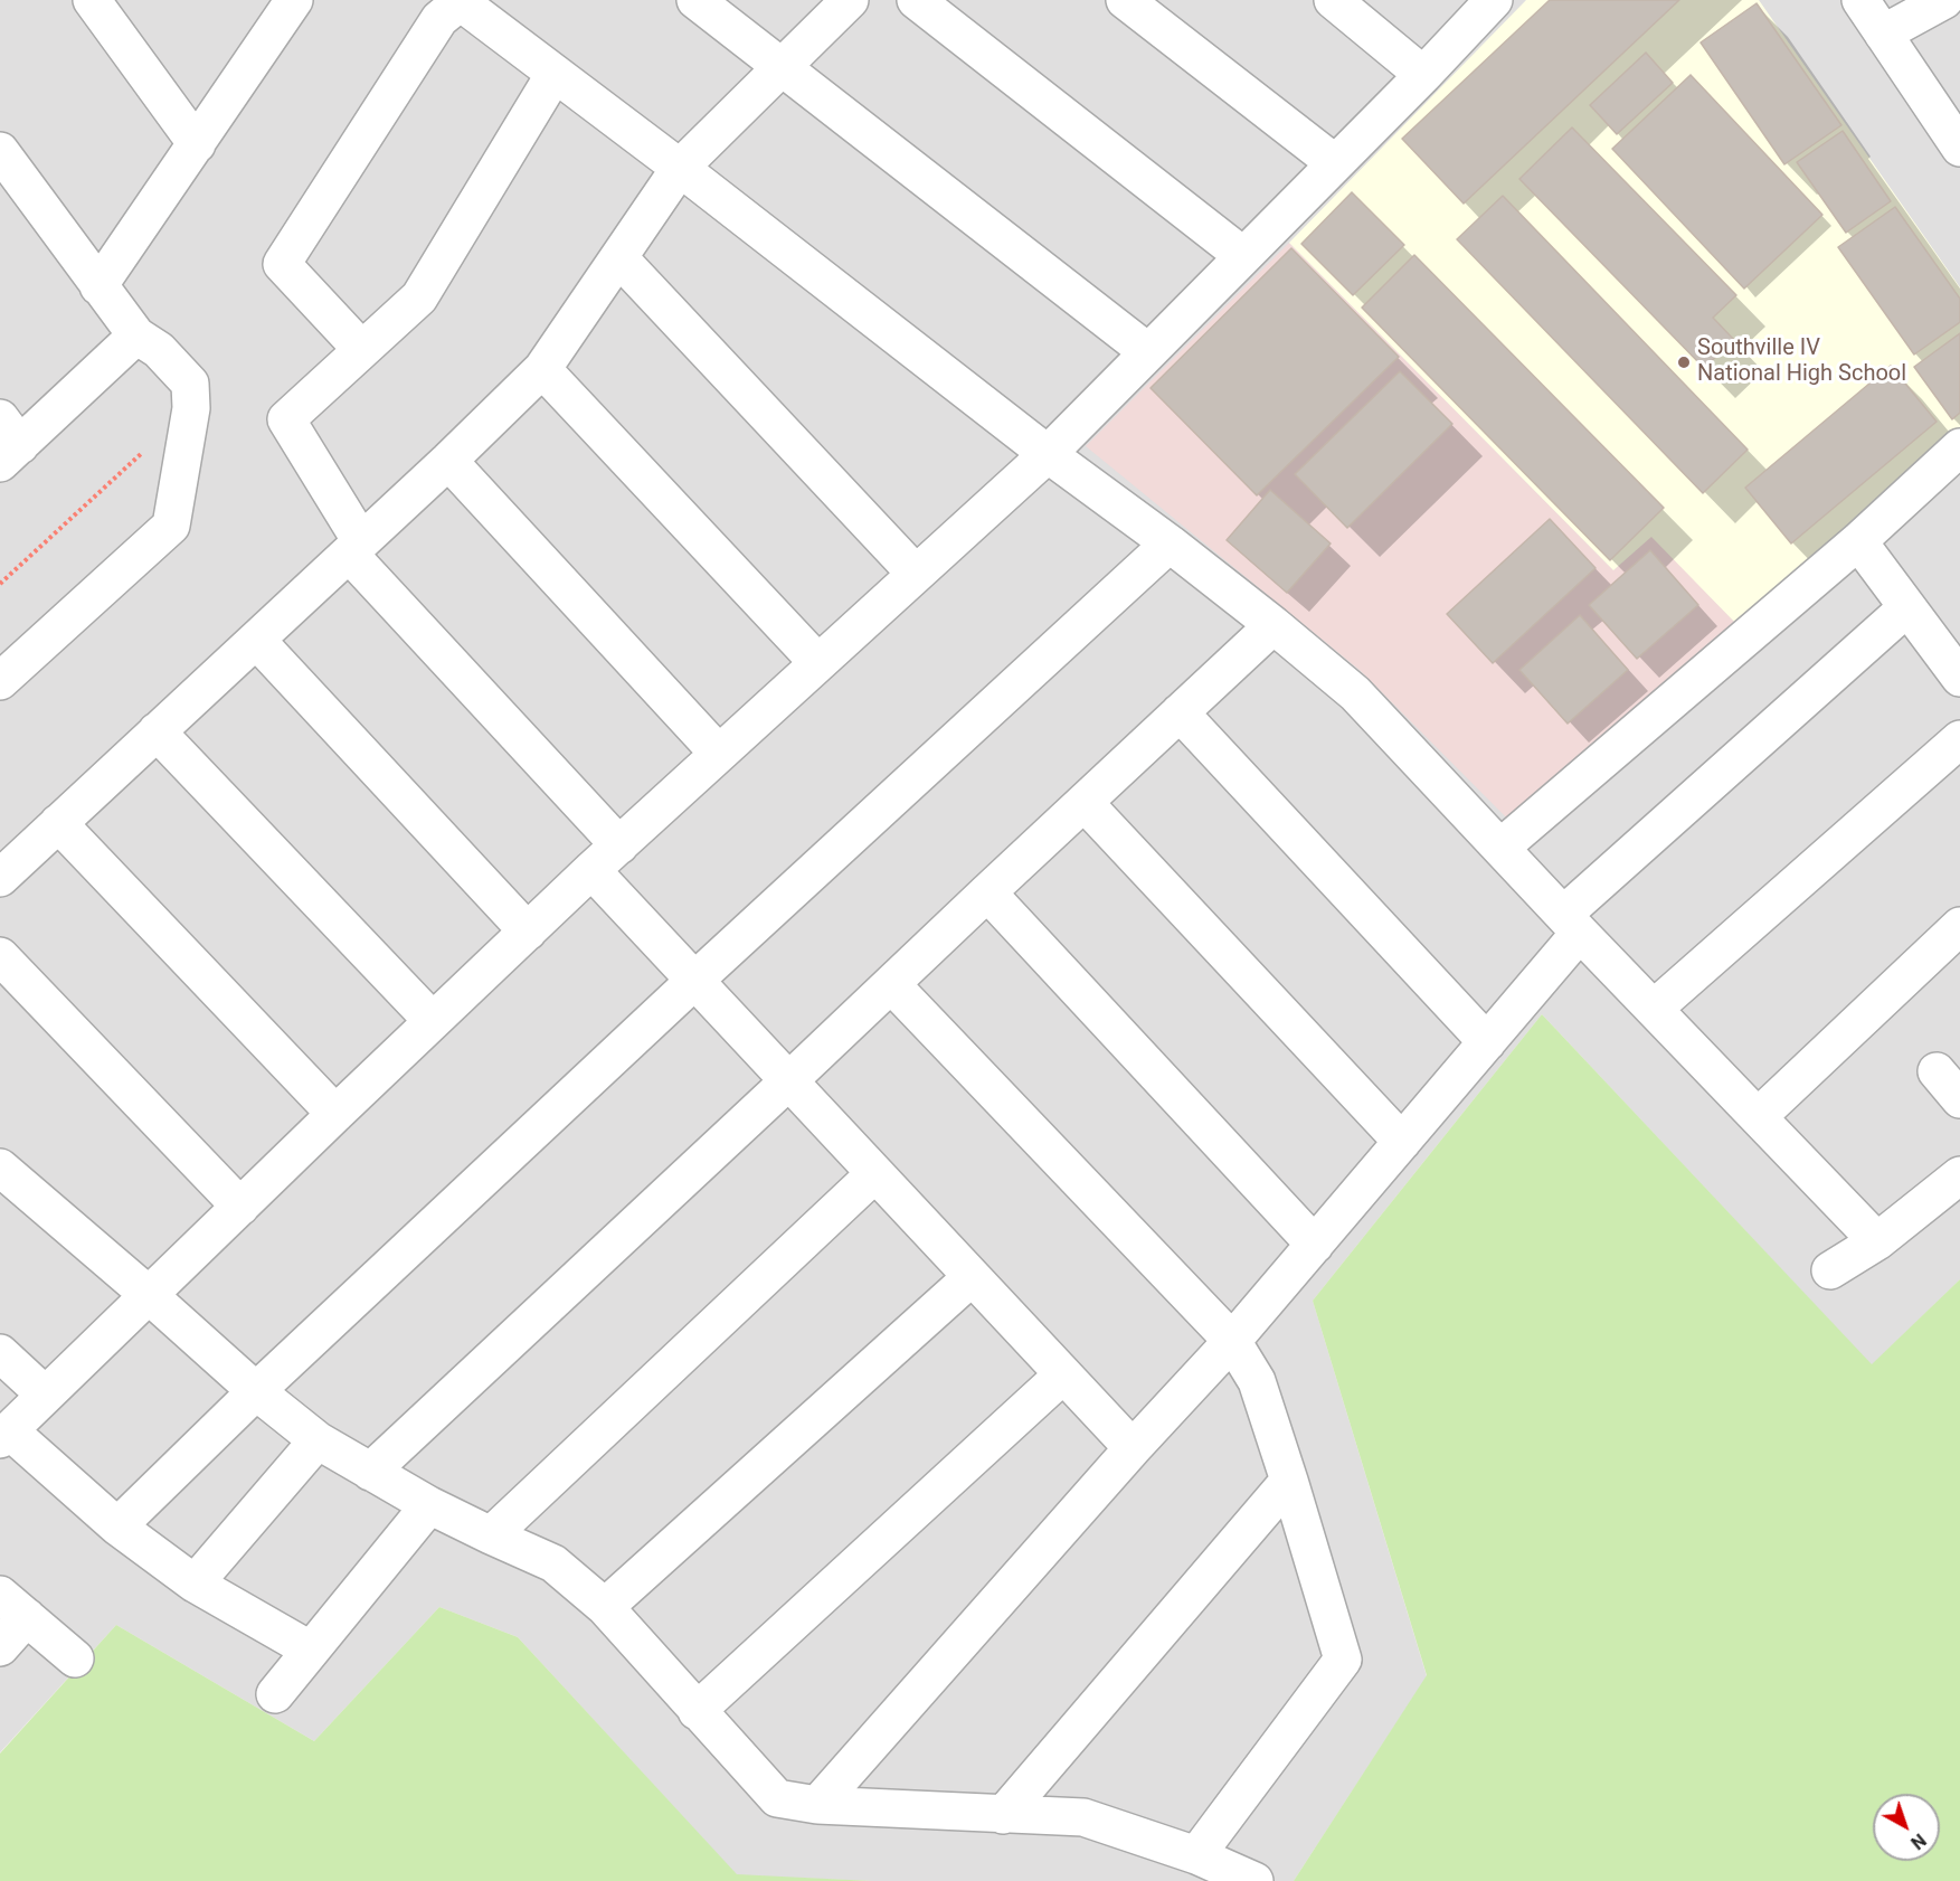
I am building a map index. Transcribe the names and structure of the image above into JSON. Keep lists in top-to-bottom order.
{
  "places": ["Southville IV National High School"],
  "north": "bottom right"
}
